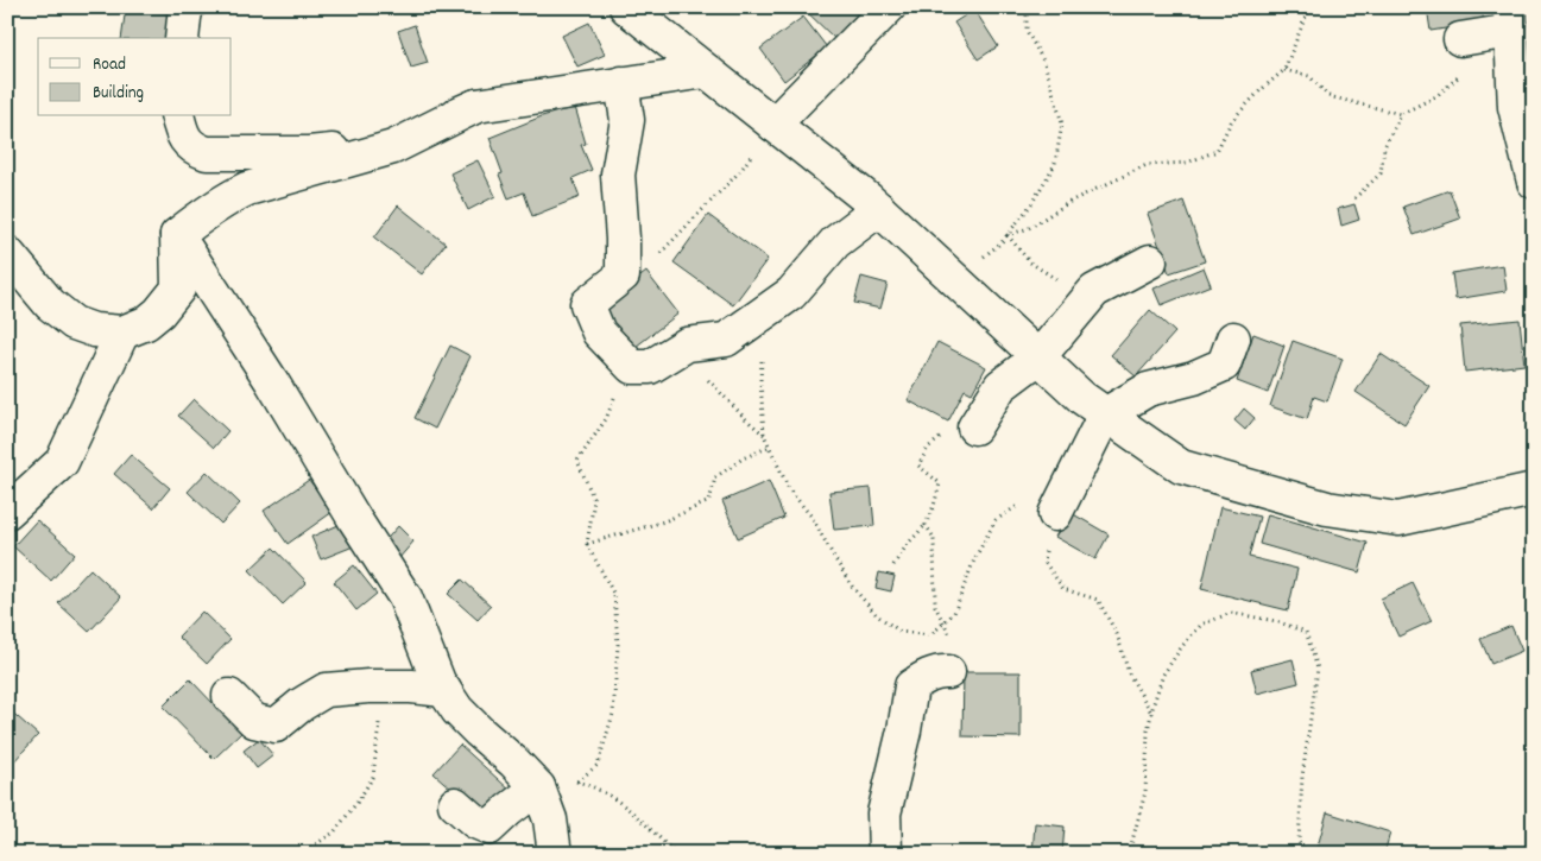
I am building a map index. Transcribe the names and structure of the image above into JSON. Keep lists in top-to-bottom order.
{
  "legend": ["Road", "Building"]
}
